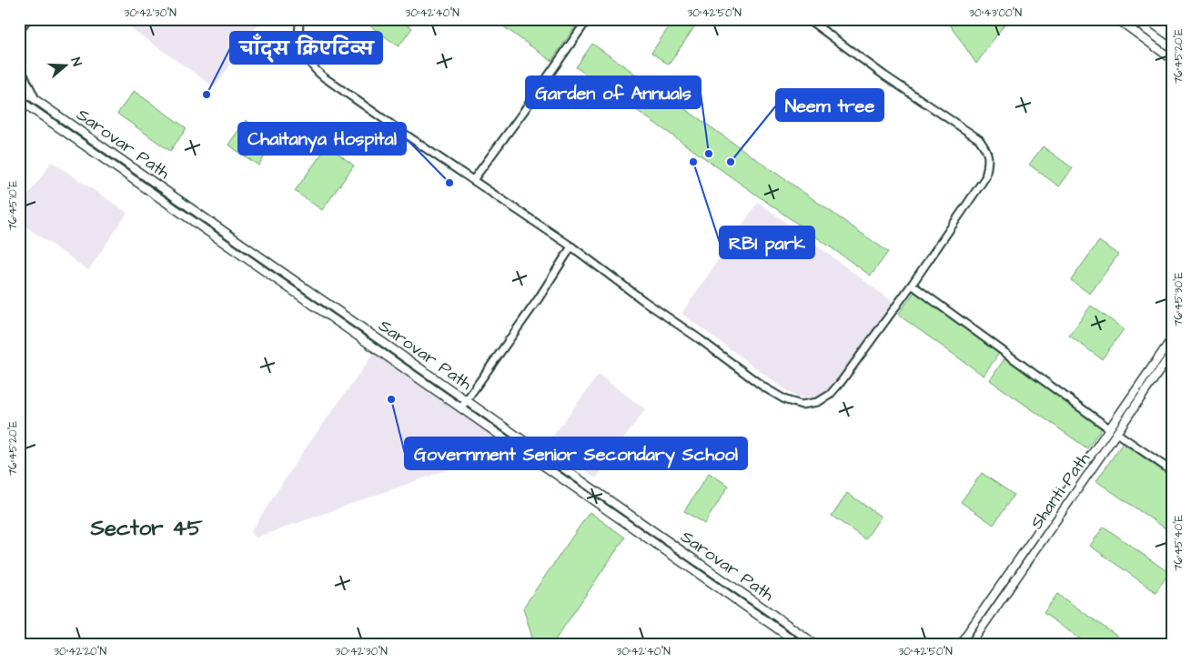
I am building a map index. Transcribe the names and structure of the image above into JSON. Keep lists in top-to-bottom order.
{
  "streets": {
    "main road": ["Sarovar Path", "Shanti Path"]
  },
  "districts": ["Sector 45"],
  "places": [
    "चाँद्स क्रिएटिव्स",
    "Garden of Annuals",
    "RBI park",
    "Neem tree",
    "Chaitanya Hospital",
    "Government Senior Secondary School"
  ],
  "north": "right",
  "coordinates": [
    "30°42'30\"N",
    "30°42'40\"N",
    "30°42'50\"N",
    "30°43'00\"N",
    "76°45'20\"E",
    "76°45'10\"E",
    "76°45'30\"E",
    "76°45'40\"E",
    "30°42'20\"N"
  ]
}
